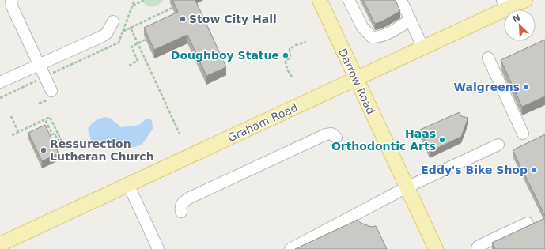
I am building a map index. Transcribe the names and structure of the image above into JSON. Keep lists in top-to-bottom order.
{
  "streets": {
    "main road": ["Darrow Road", "Graham Road"]
  },
  "crossings": [
    ["Darrow Road", "Graham Road"]
  ],
  "places": [
    "Stow City Hall",
    "Doughboy Statue",
    "Walgreens",
    "Haas Orthodontic Arts",
    "Ressurection Lutheran Church",
    "Eddy's Bike Shop"
  ],
  "north": "top left"
}
